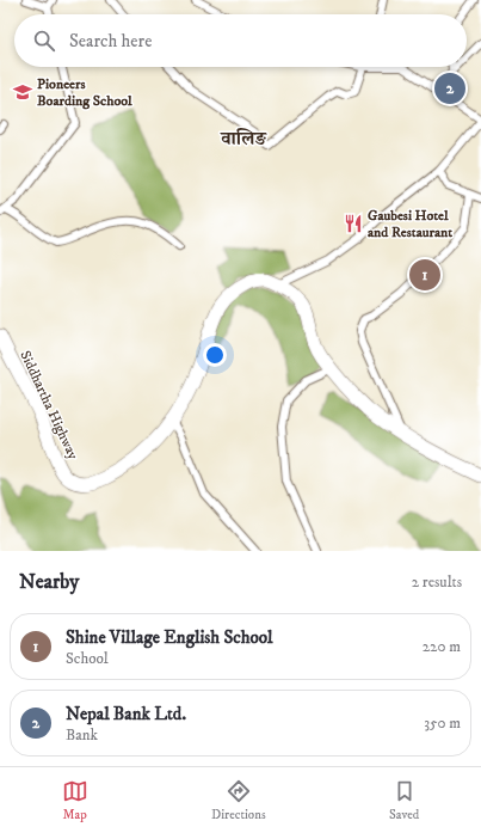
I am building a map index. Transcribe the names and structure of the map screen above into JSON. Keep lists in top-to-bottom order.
{
  "streets": {
    "highway": ["Siddhartha Highway"]
  },
  "districts": ["वालिङ"],
  "places": {
    "school or university": ["Pioneers Boarding School"],
    "restaurant": ["Gaubesi Hotel and Restaurant"]
  },
  "page": {
    "search": "Search here",
    "pins": ["2", "1"],
    "heading": ["Nearby", "2 results"],
    "list": [
      {
        "mark": "1",
        "name": "Shine Village English School",
        "note": "School",
        "value": "220 m"
      },
      {
        "mark": "2",
        "name": "Nepal Bank Ltd.",
        "note": "Bank",
        "value": "350 m"
      }
    ],
    "nav": ["Map", "Directions", "Saved"]
  }
}
